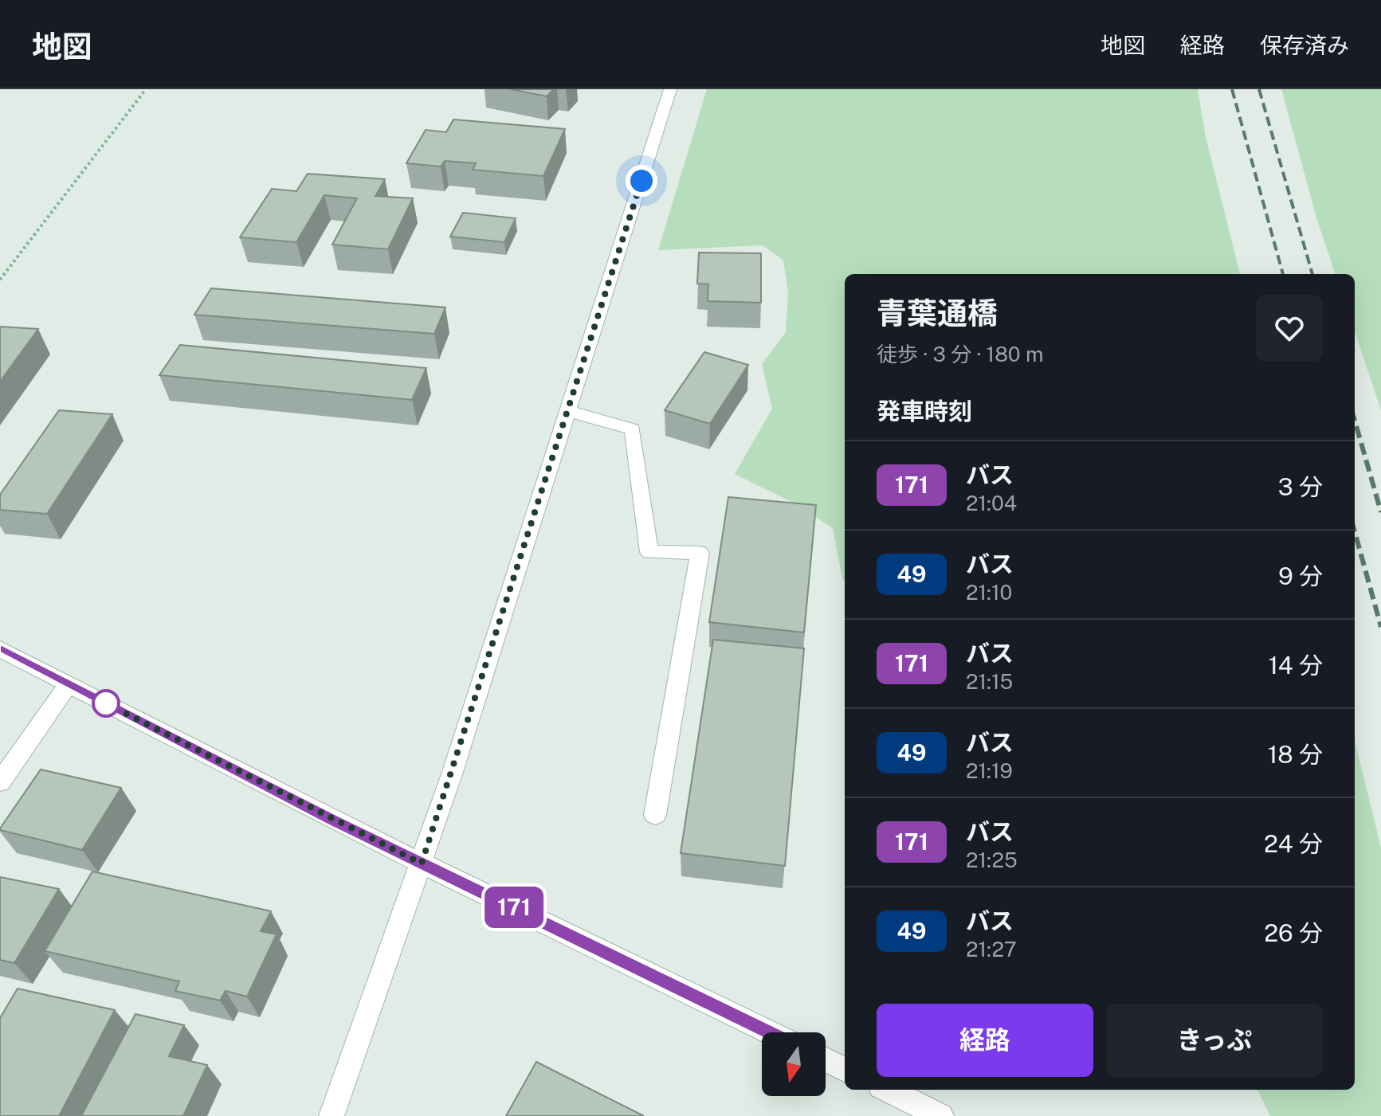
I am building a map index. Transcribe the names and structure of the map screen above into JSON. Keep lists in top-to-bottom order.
{
  "lines": ["bus line 171"],
  "north": "bottom",
  "page": {
    "header": "地図",
    "nav": ["地図", "経路", "保存済み"],
    "on_map": "171",
    "heading": [
      ["青葉通橋", "徒歩 · 3 分 · 180 m"],
      "発車時刻"
    ],
    "list": [
      {
        "mark": "171",
        "name": "バス",
        "note": "21:04",
        "value": "3 分"
      },
      {
        "mark": "49",
        "name": "バス",
        "note": "21:10",
        "value": "9 分"
      },
      {
        "mark": "171",
        "name": "バス",
        "note": "21:15",
        "value": "14 分"
      },
      {
        "mark": "49",
        "name": "バス",
        "note": "21:19",
        "value": "18 分"
      },
      {
        "mark": "171",
        "name": "バス",
        "note": "21:25",
        "value": "24 分"
      },
      {
        "mark": "49",
        "name": "バス",
        "note": "21:27",
        "value": "26 分"
      }
    ],
    "buttons": ["経路", "きっぷ"]
  }
}
